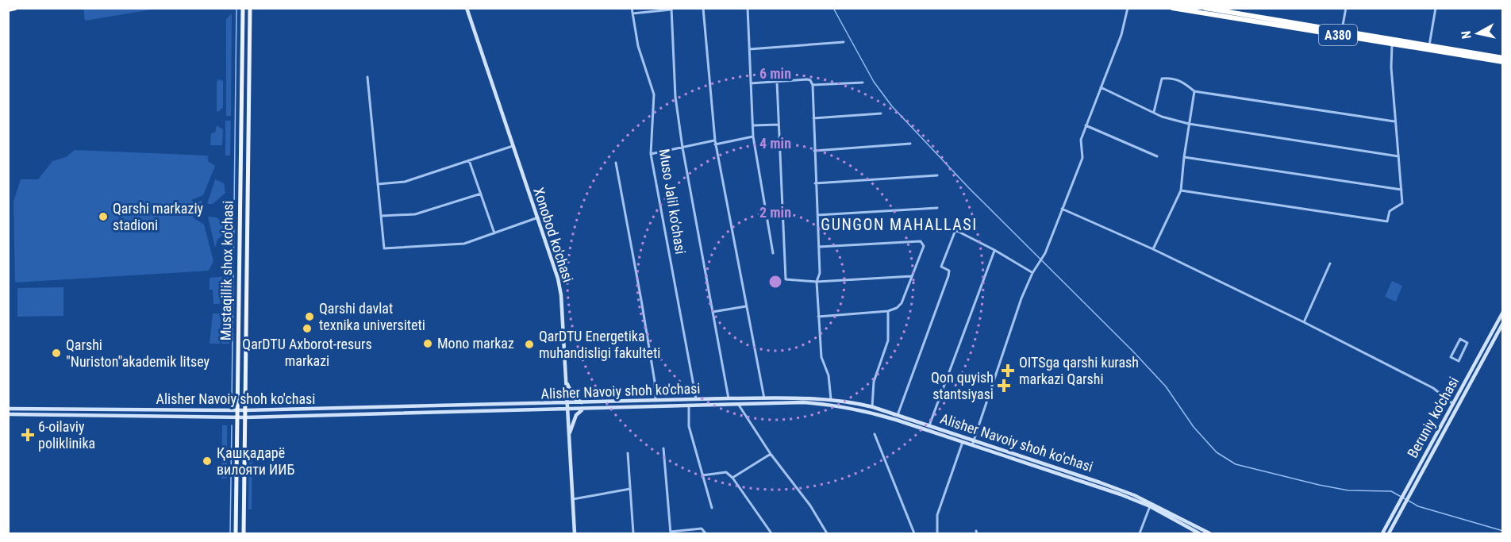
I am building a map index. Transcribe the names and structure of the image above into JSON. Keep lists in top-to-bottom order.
{
  "streets": {
    "highway": ["A380"],
    "main road": [
      "Xonobod ko'chasi",
      "Mustaqillik shox ko'chasi",
      "Alisher Navoiy shoh ko'chasi",
      "Beruniy ko'chasi"
    ],
    "street": ["Muso Jalil ko'chasi"]
  },
  "crossings": [
    ["Muso Jalil ko'chasi", "Alisher Navoiy shoh ko'chasi"],
    ["Xonobod ko'chasi", "Alisher Navoiy shoh ko'chasi"],
    ["Mustaqillik shox ko'chasi", "Alisher Navoiy shoh ko'chasi"]
  ],
  "districts": ["GUNGON MAHALLASI"],
  "places": {
    "other": [
      "Qarshi markaziy stadioni",
      "Qarshi davlat texnika universiteti",
      "QarDTU Axborot-resurs markazi",
      "Mono markaz",
      "QarDTU Energetika muhandisligi fakulteti",
      "Qarshi \"Nuriston\"akademik litsey",
      "Қашқадарё вилояти ИИБ"
    ],
    "health": ["OITSga qarshi kurash markazi Qarshi", "Qon quyish stantsiyasi", "6-oilaviy poliklinika"]
  },
  "north": "left",
  "rings": ["6 min", "4 min", "2 min"]
}
